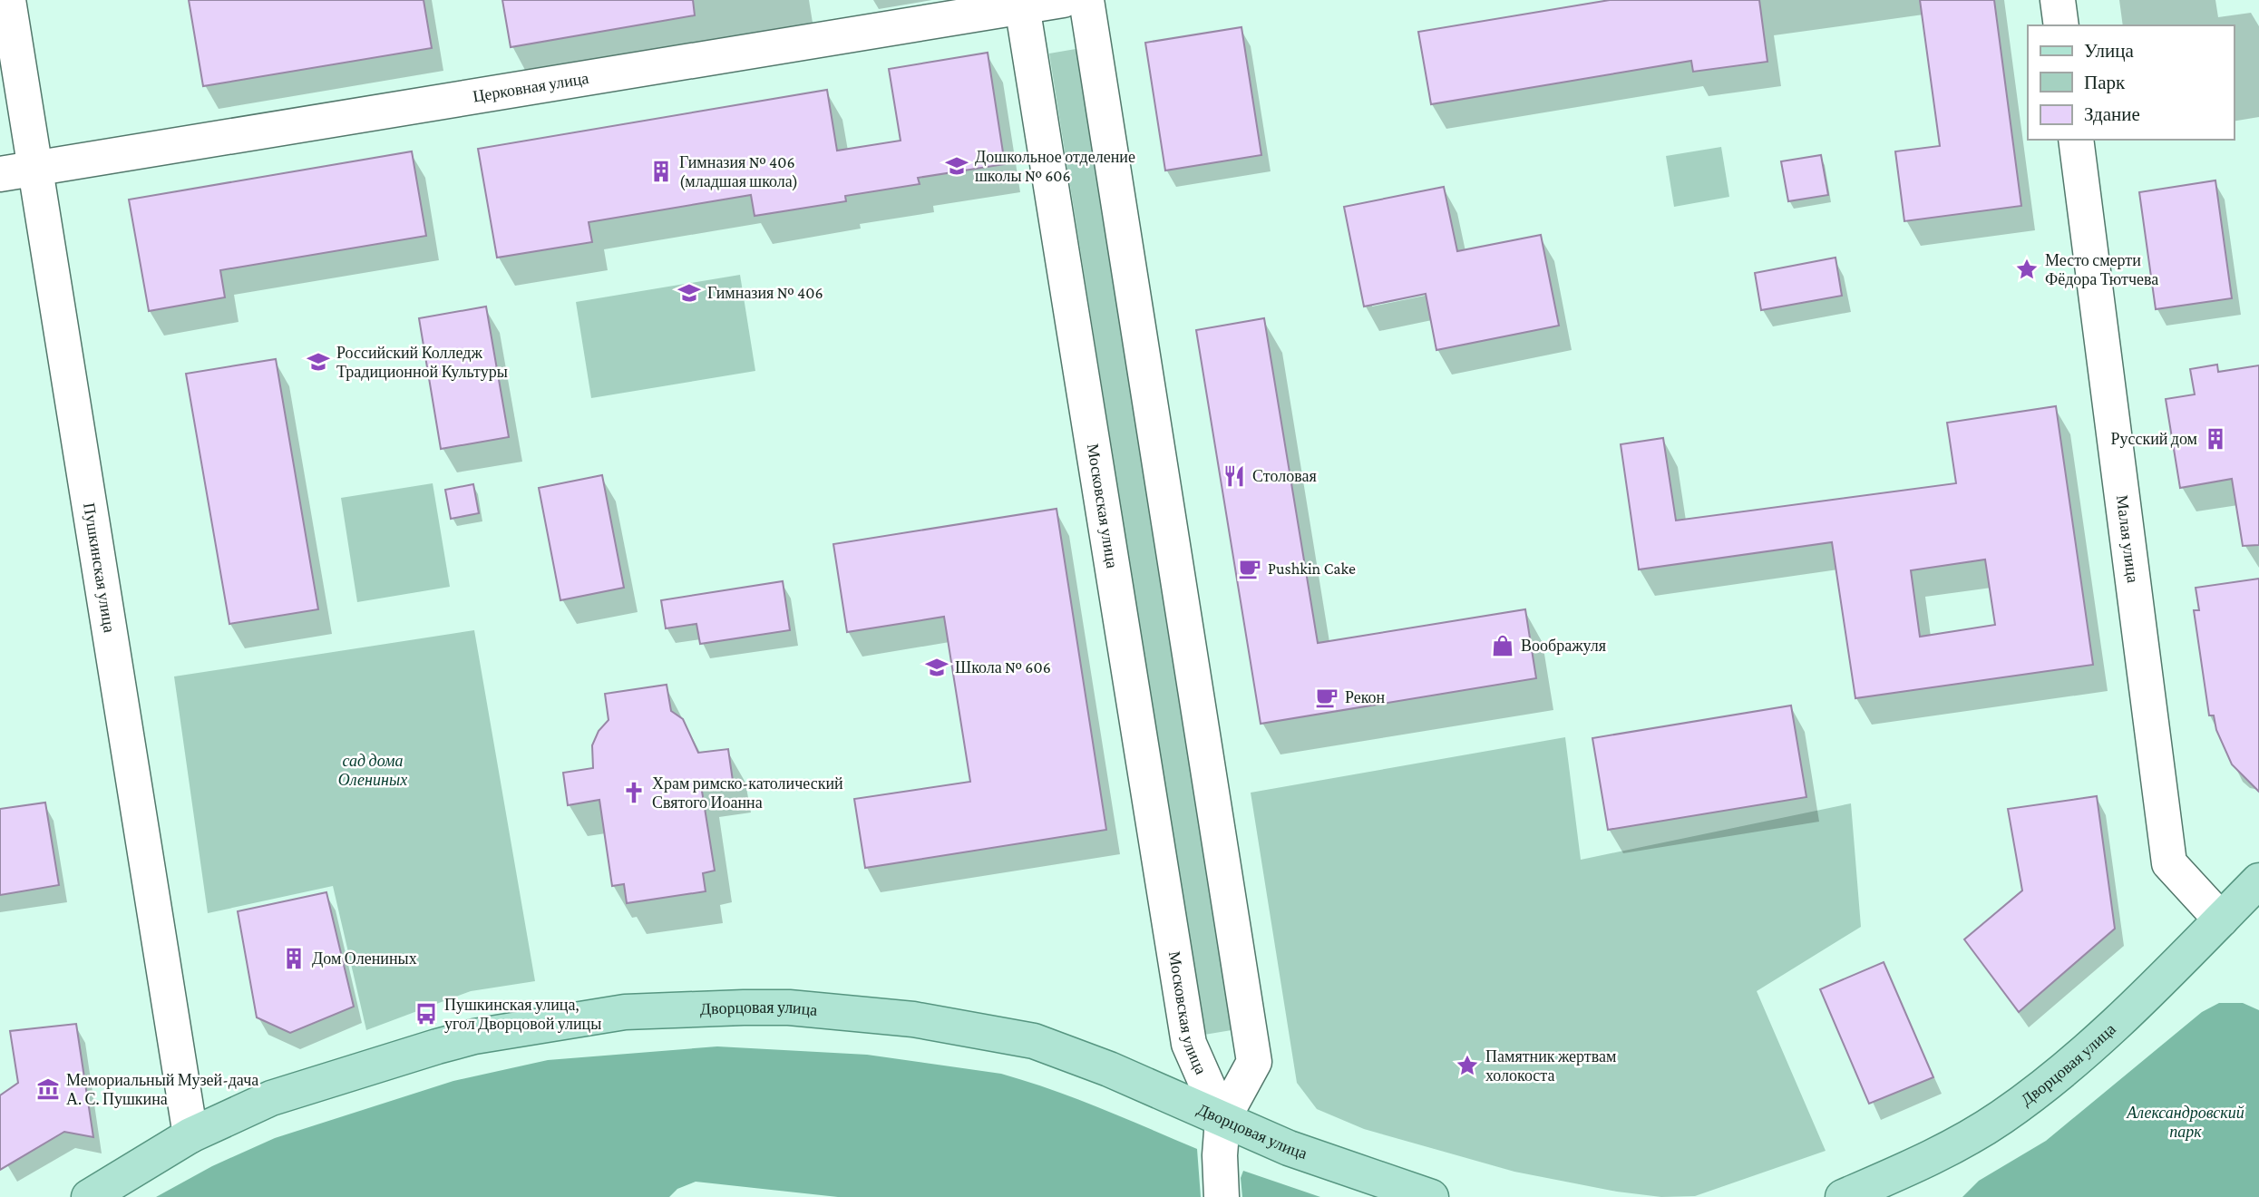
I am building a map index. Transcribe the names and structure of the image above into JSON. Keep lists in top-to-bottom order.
{
  "streets": {
    "main road": ["Дворцовая улица"],
    "street": [
      "Церковная улица",
      "Московская улица",
      "Малая улица",
      "Пушкинская улица"
    ]
  },
  "crossings": [
    ["Церковная улица", "Московская улица"],
    ["Церковная улица", "Пушкинская улица"],
    ["Московская улица", "Дворцовая улица"],
    ["Малая улица", "Дворцовая улица"],
    ["Пушкинская улица", "Дворцовая улица"]
  ],
  "parks": ["сад дома Олениных", "Александровский парк"],
  "places": {
    "school or university": [
      "Дошкольное отделение школы № 606",
      "Гимназия № 406",
      "Российский Колледж Традиционной Культуры",
      "Школа № 606"
    ],
    "building": ["Гимназия № 406 (младшая школа)", "Русский дом", "Дом Олениных"],
    "place": ["Место смерти Фёдора Тютчева", "Памятник жертвам холокоста"],
    "restaurant": ["Столовая"],
    "cafe": ["Pushkin Cake", "Рекон"],
    "shop": ["Воображуля"],
    "church": ["Храм римско-католический Святого Иоанна"],
    "bus stop": ["Пушкинская улица, угол Дворцовой улицы"],
    "museum": ["Мемориальный Музей-дача А. С. Пушкина"]
  },
  "legend": ["Улица", "Парк", "Здание"]
}
